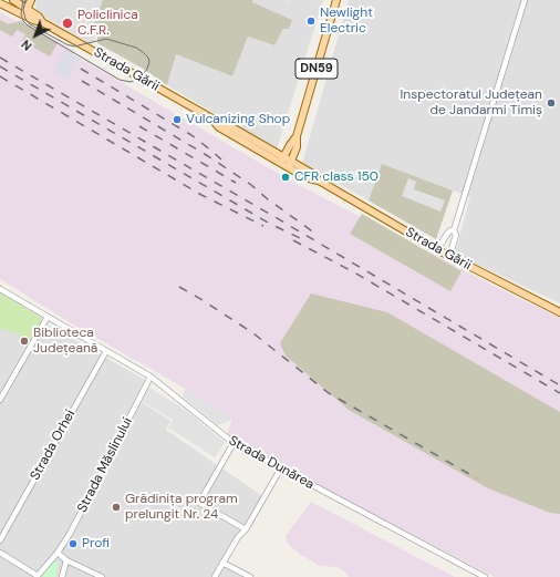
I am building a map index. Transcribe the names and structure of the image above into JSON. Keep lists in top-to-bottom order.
{
  "streets": {
    "main road": ["DN59", "Strada Gării"],
    "street": ["Strada Orhei", "Strada Dunărea", "Strada Măslinului"]
  },
  "crossings": [
    ["DN59", "Strada Gării"],
    ["Strada Orhei", "Strada Dunărea"],
    ["Strada Dunărea", "Strada Măslinului"]
  ],
  "places": [
    "Newlight Electric",
    "Policlinica C.F.R.",
    "Inspectoratul Județean de Jandarmi Timiș",
    "Vulcanizing Shop",
    "CFR class 150",
    "Biblioteca Județeană",
    "Grădinița program prelungit Nr. 24",
    "Profi"
  ],
  "north": "bottom left"
}
